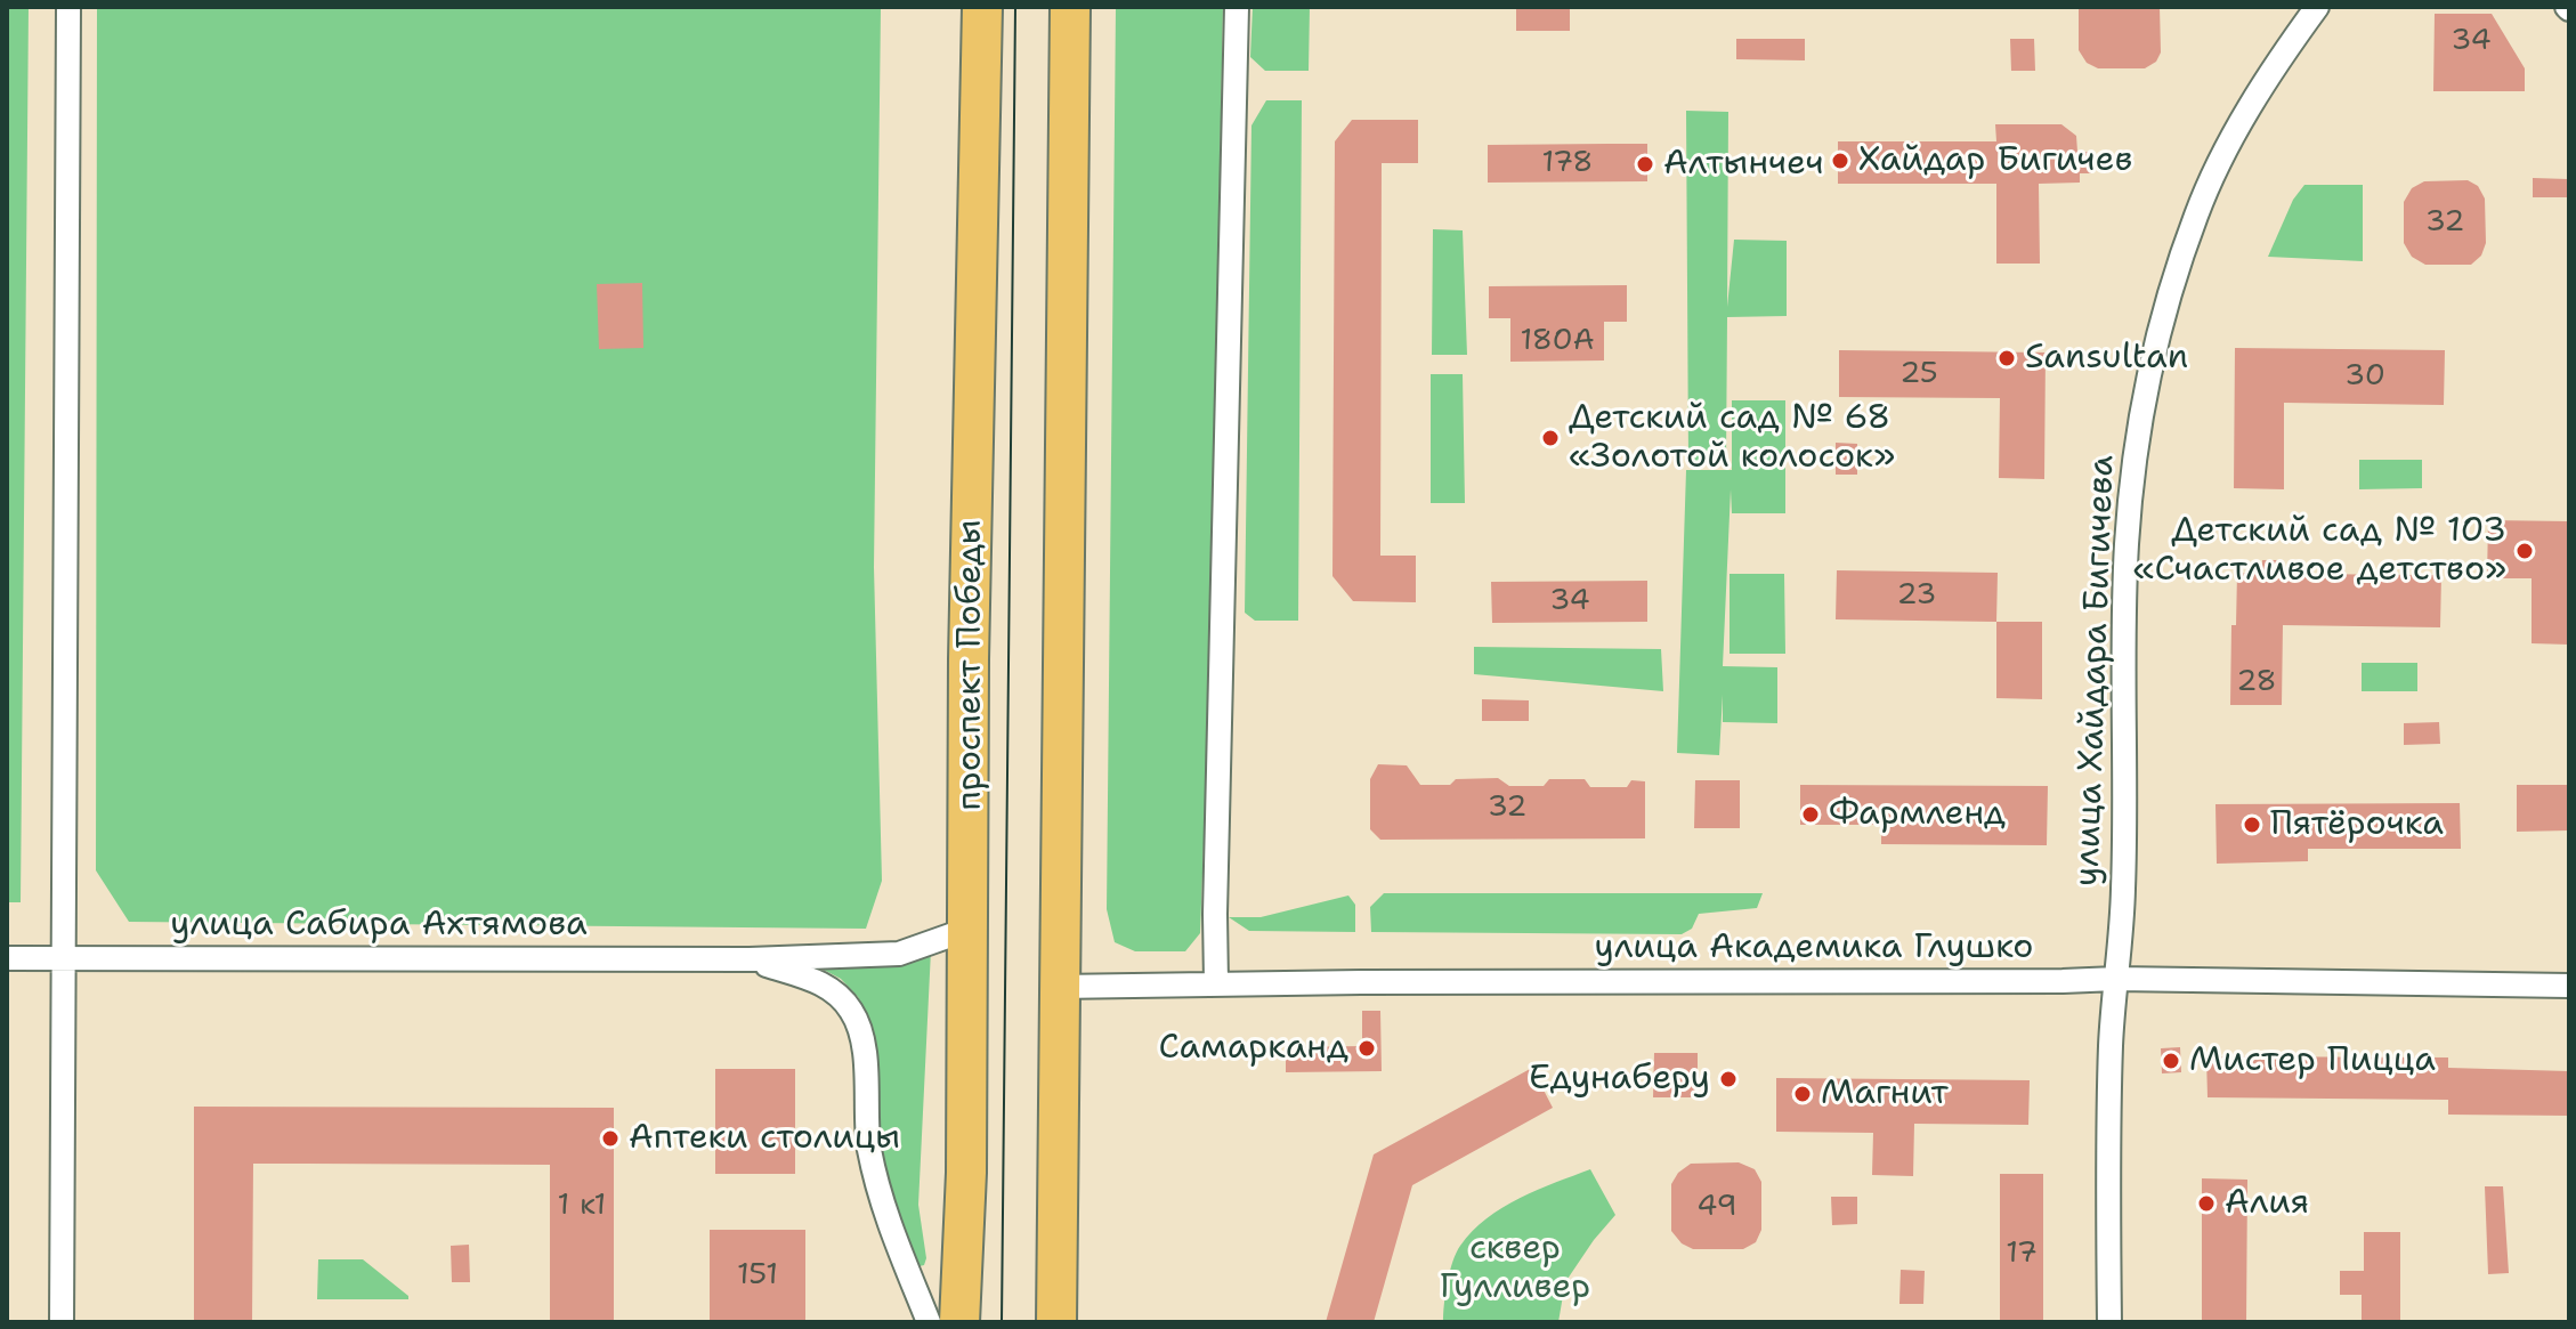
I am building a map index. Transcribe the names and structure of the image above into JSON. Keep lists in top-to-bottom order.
{
  "streets": {
    "main road": ["проспект Победы"],
    "street": ["улица Хайдара Бигичева", "улица Сабира Ахтямова", "улица Академика Глушко"]
  },
  "crossings": [
    ["проспект Победы", "улица Сабира Ахтямова"],
    ["улица Хайдара Бигичева", "улица Академика Глушко"]
  ],
  "parks": ["сквер Гулливер"],
  "places": [
    "Хайдар Бигичев",
    "Алтынчеч",
    "Sansultan",
    "Детский сад № 68 «Золотой колосок»",
    "Детский сад № 103 «Счастливое детство»",
    "Фармленд",
    "Пятёрочка",
    "Самарканд",
    "Мистер Пицца",
    "Едунаберу",
    "Магнит",
    "Аптеки столицы",
    "Алия"
  ],
  "house_numbers": [
    "34",
    "178",
    "32",
    "180А",
    "25",
    "30",
    "23",
    "34",
    "28",
    "32",
    "1 к1",
    "49",
    "17",
    "151"
  ]
}
